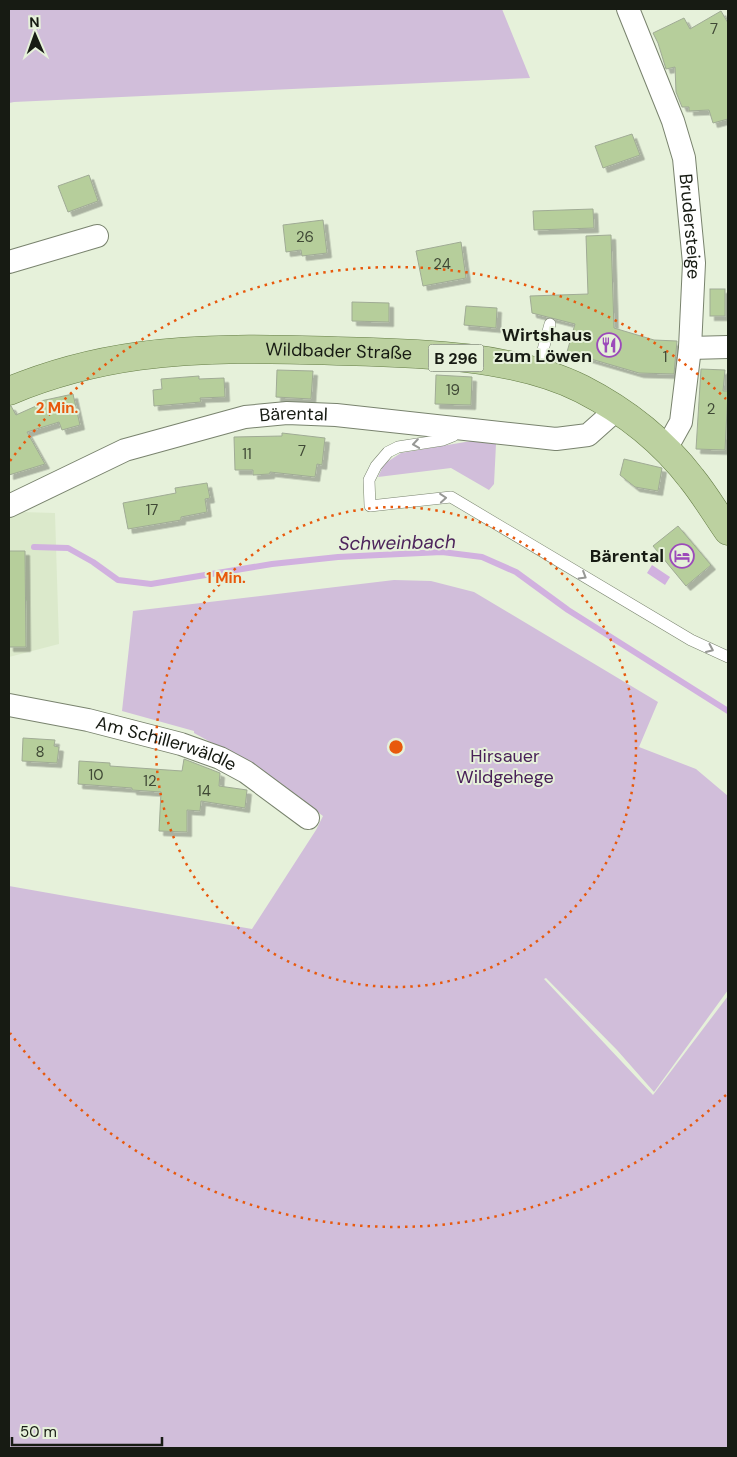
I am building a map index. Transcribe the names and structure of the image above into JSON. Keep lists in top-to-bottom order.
{
  "streets": {
    "main road": ["Wildbader Straße", "B 296"],
    "street": ["Brudersteige", "Bärental", "Am Schillerwäldle"]
  },
  "crossings": [
    ["Brudersteige", "Wildbader Straße"],
    ["Wildbader Straße", "Bärental"]
  ],
  "water": ["Schweinbach"],
  "parks": ["Hirsauer Wildgehege"],
  "places": {
    "restaurant": ["Wirtshaus zum Löwen"],
    "hotel": ["Bärental"]
  },
  "house_numbers": [
    "7",
    "26",
    "24",
    "1",
    "19",
    "2",
    "7",
    "11",
    "17",
    "8",
    "10",
    "12",
    "14"
  ],
  "scale_bar": "50 m",
  "north": "top",
  "rings": ["2 Min.", "1 Min."]
}
